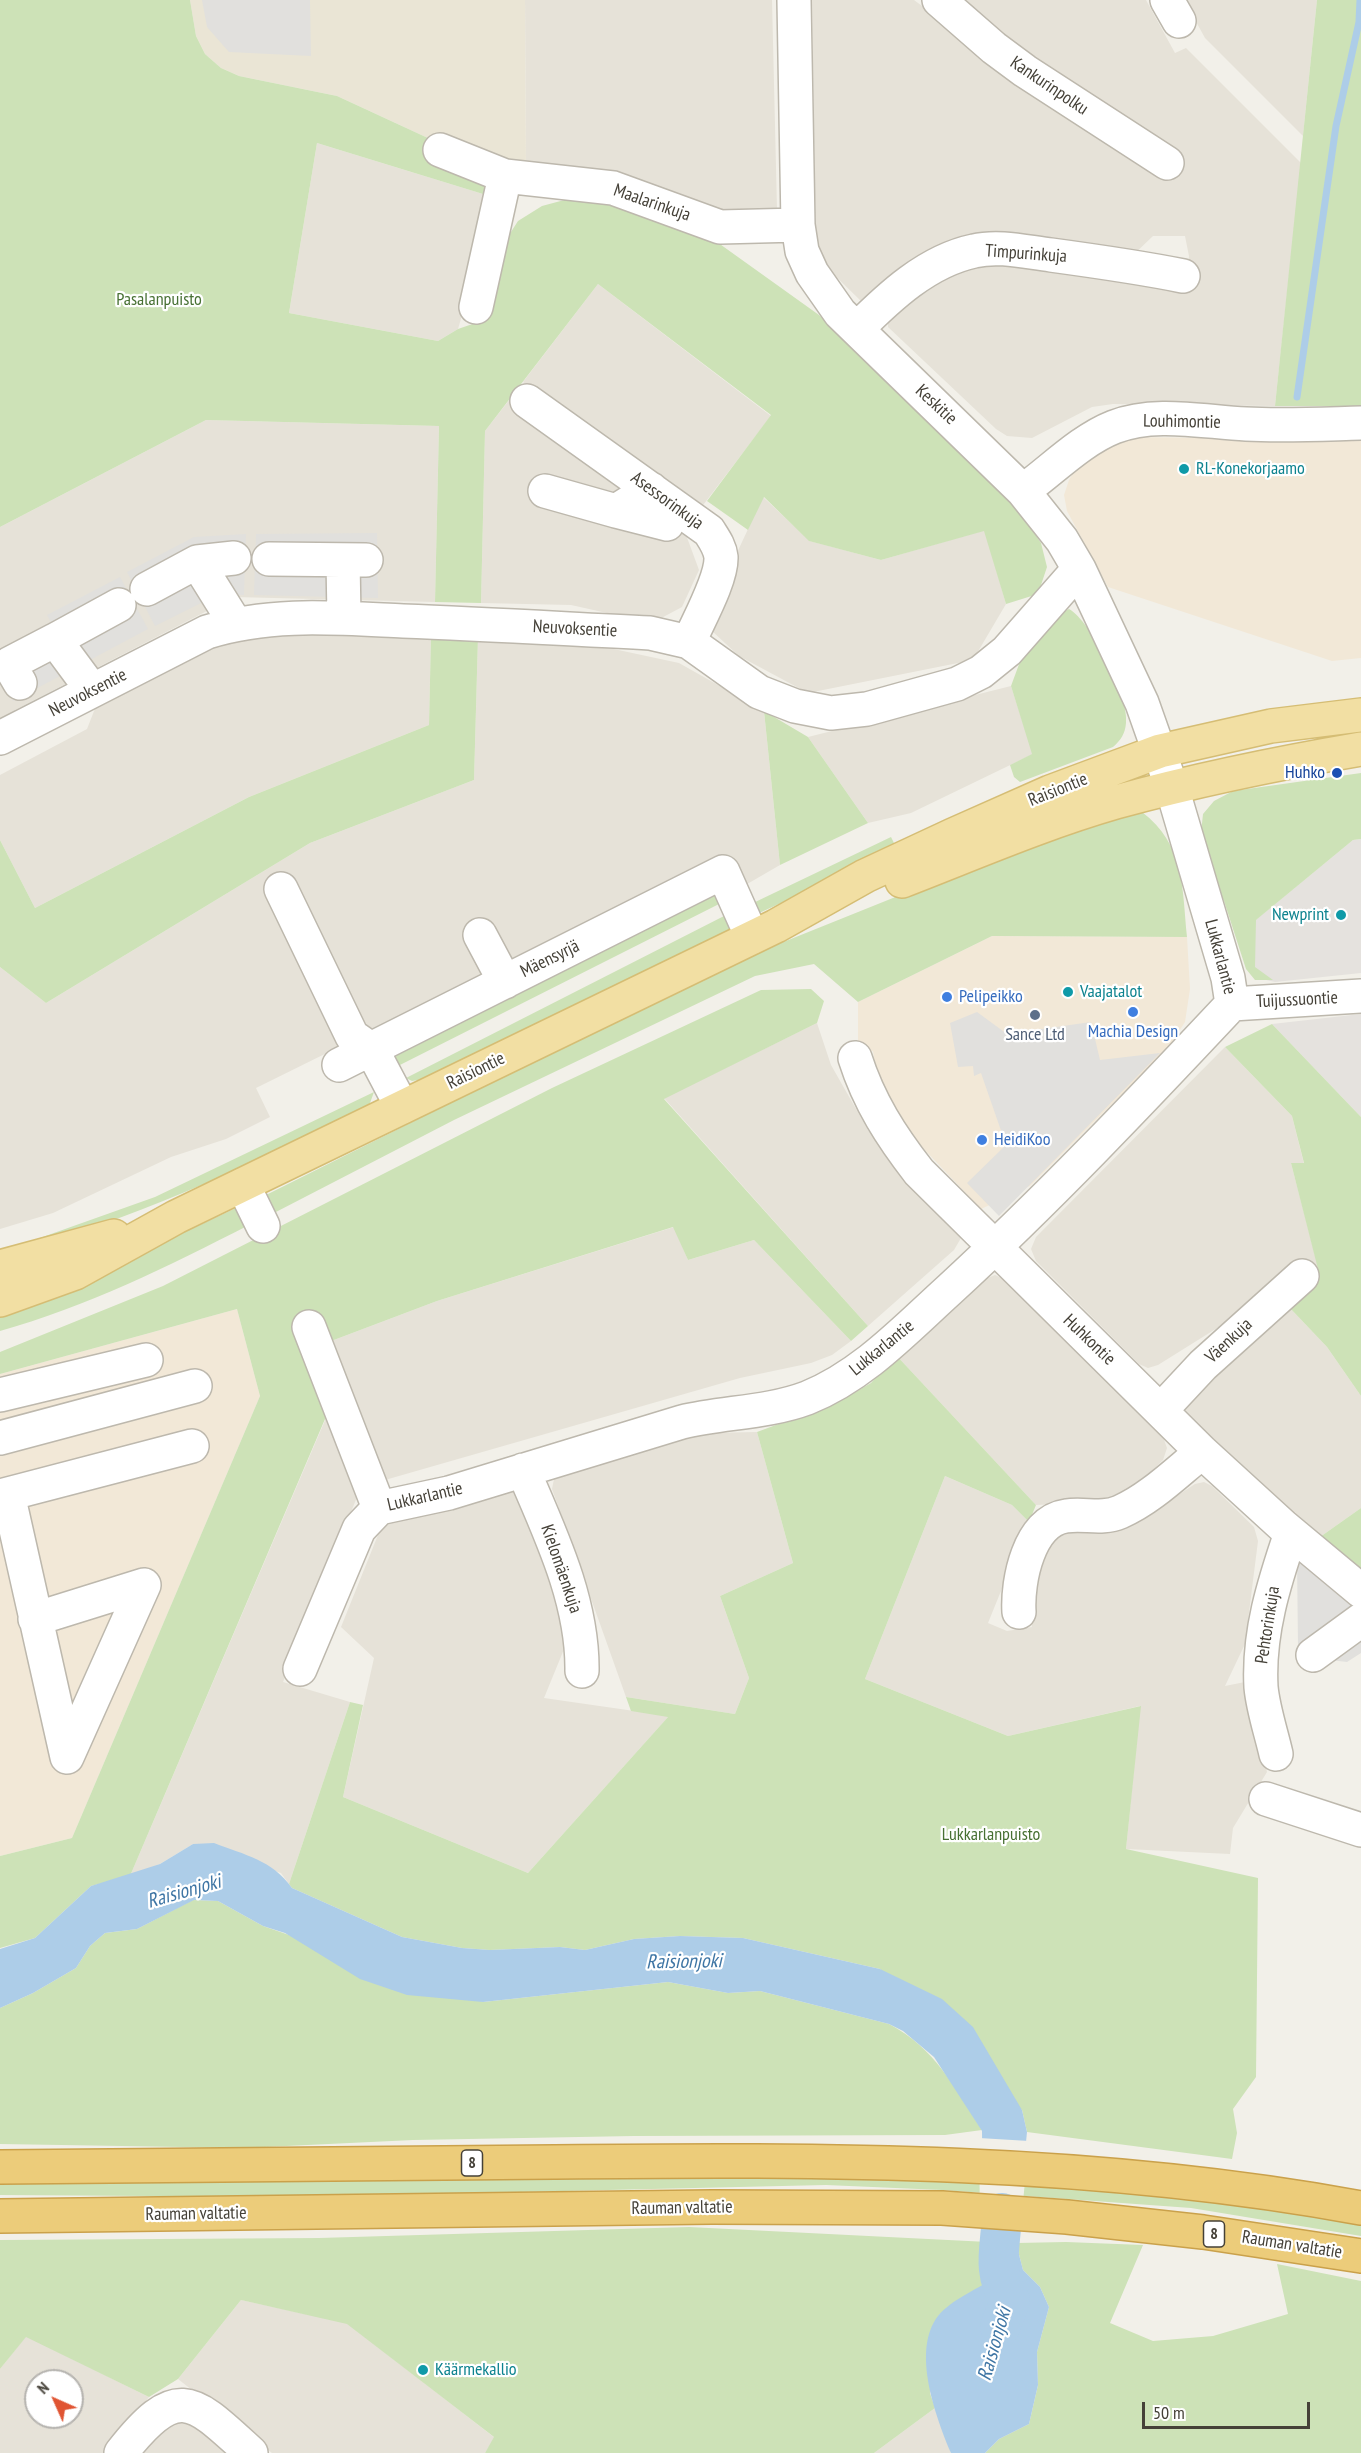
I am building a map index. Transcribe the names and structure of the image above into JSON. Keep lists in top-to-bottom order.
{
  "streets": {
    "highway": ["8", "Rauman valtatie"],
    "main road": ["Raisiontie"],
    "street": [
      "Kankurinpolku",
      "Maalarinkuja",
      "Timpurinkuja",
      "Keskitie",
      "Louhimontie",
      "Asessorinkuja",
      "Neuvoksentie",
      "Lukkarlantie",
      "Mäensyrjä",
      "Tuijussuontie",
      "Huhkontie",
      "Väenkuja",
      "Kielomäenkuja",
      "Pehtorinkuja"
    ]
  },
  "crossings": [
    ["Maalarinkuja", "Keskitie"],
    ["Timpurinkuja", "Keskitie"],
    ["Keskitie", "Louhimontie"],
    ["Keskitie", "Neuvoksentie"],
    ["Keskitie", "Raisiontie"],
    ["Keskitie", "Lukkarlantie"],
    ["Asessorinkuja", "Neuvoksentie"],
    ["Raisiontie", "Lukkarlantie"],
    ["Raisiontie", "Mäensyrjä"],
    ["Lukkarlantie", "Tuijussuontie"],
    ["Lukkarlantie", "Huhkontie"],
    ["Lukkarlantie", "Kielomäenkuja"],
    ["Huhkontie", "Väenkuja"],
    ["Huhkontie", "Pehtorinkuja"]
  ],
  "water": ["Raisionjoki"],
  "parks": ["Pasalanpuisto", "Lukkarlanpuisto"],
  "places": [
    "RL-Konekorjaamo",
    "Huhko",
    "Newprint",
    "Vaajatalot",
    "Pelipeikko",
    "Machia Design",
    "Sance Ltd",
    "HeidiKoo",
    "Käärmekallio"
  ],
  "scale_bar": "50 m",
  "north": "top left"
}
